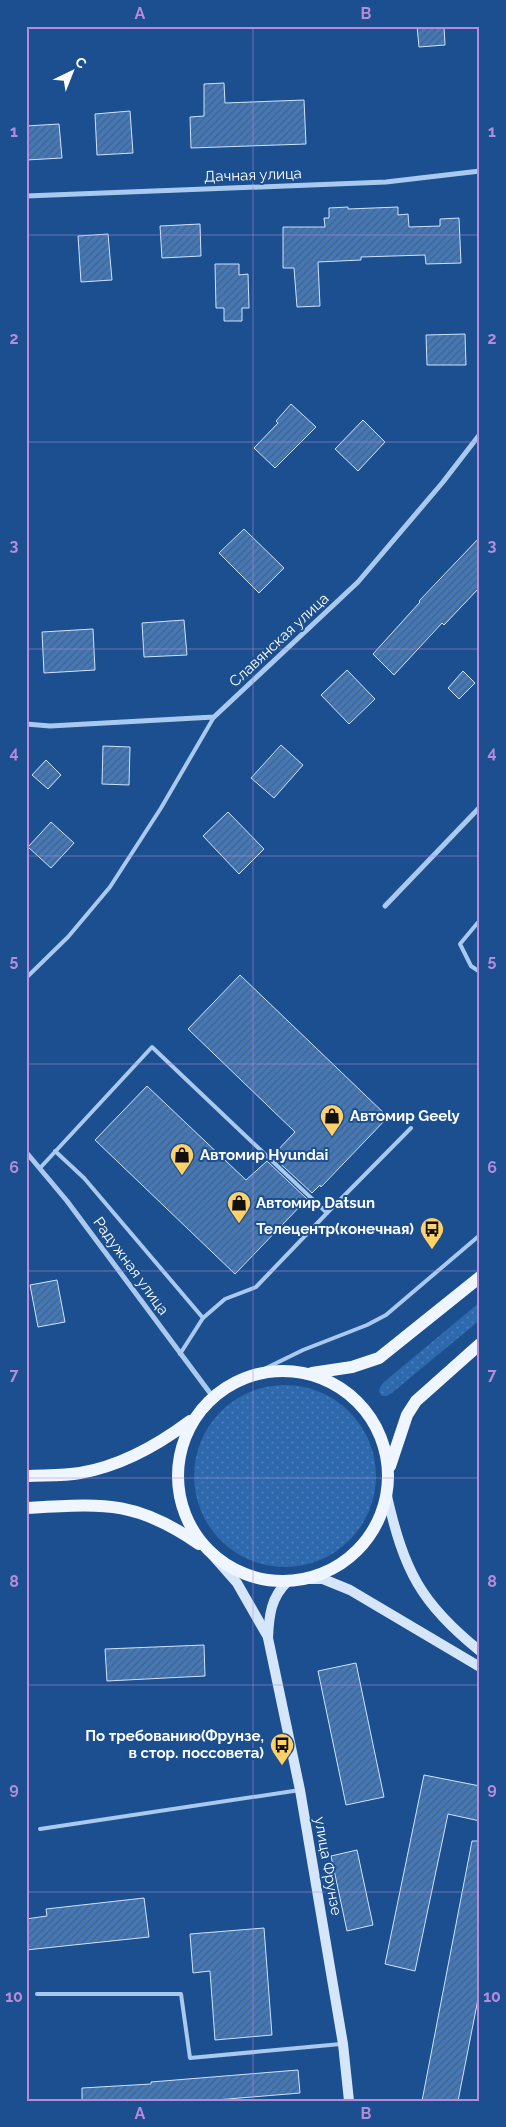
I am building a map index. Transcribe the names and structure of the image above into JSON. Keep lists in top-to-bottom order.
{
  "streets": {
    "street": [
      "Дачная улица",
      "Славянская улица",
      "Радужная улица",
      "улица Фрунзе"
    ]
  },
  "places": {
    "shop": ["Автомир Geely", "Автомир Hyundai", "Автомир Datsun"],
    "bus stop": ["Телецентр(конечная)", "По требованию(Фрунзе, в стор. поссовета)"]
  },
  "north": "top right",
  "grid": {
    "columns": ["A", "B"],
    "rows": [
      "1",
      "2",
      "3",
      "4",
      "5",
      "6",
      "7",
      "8",
      "9",
      "10"
    ]
  }
}
